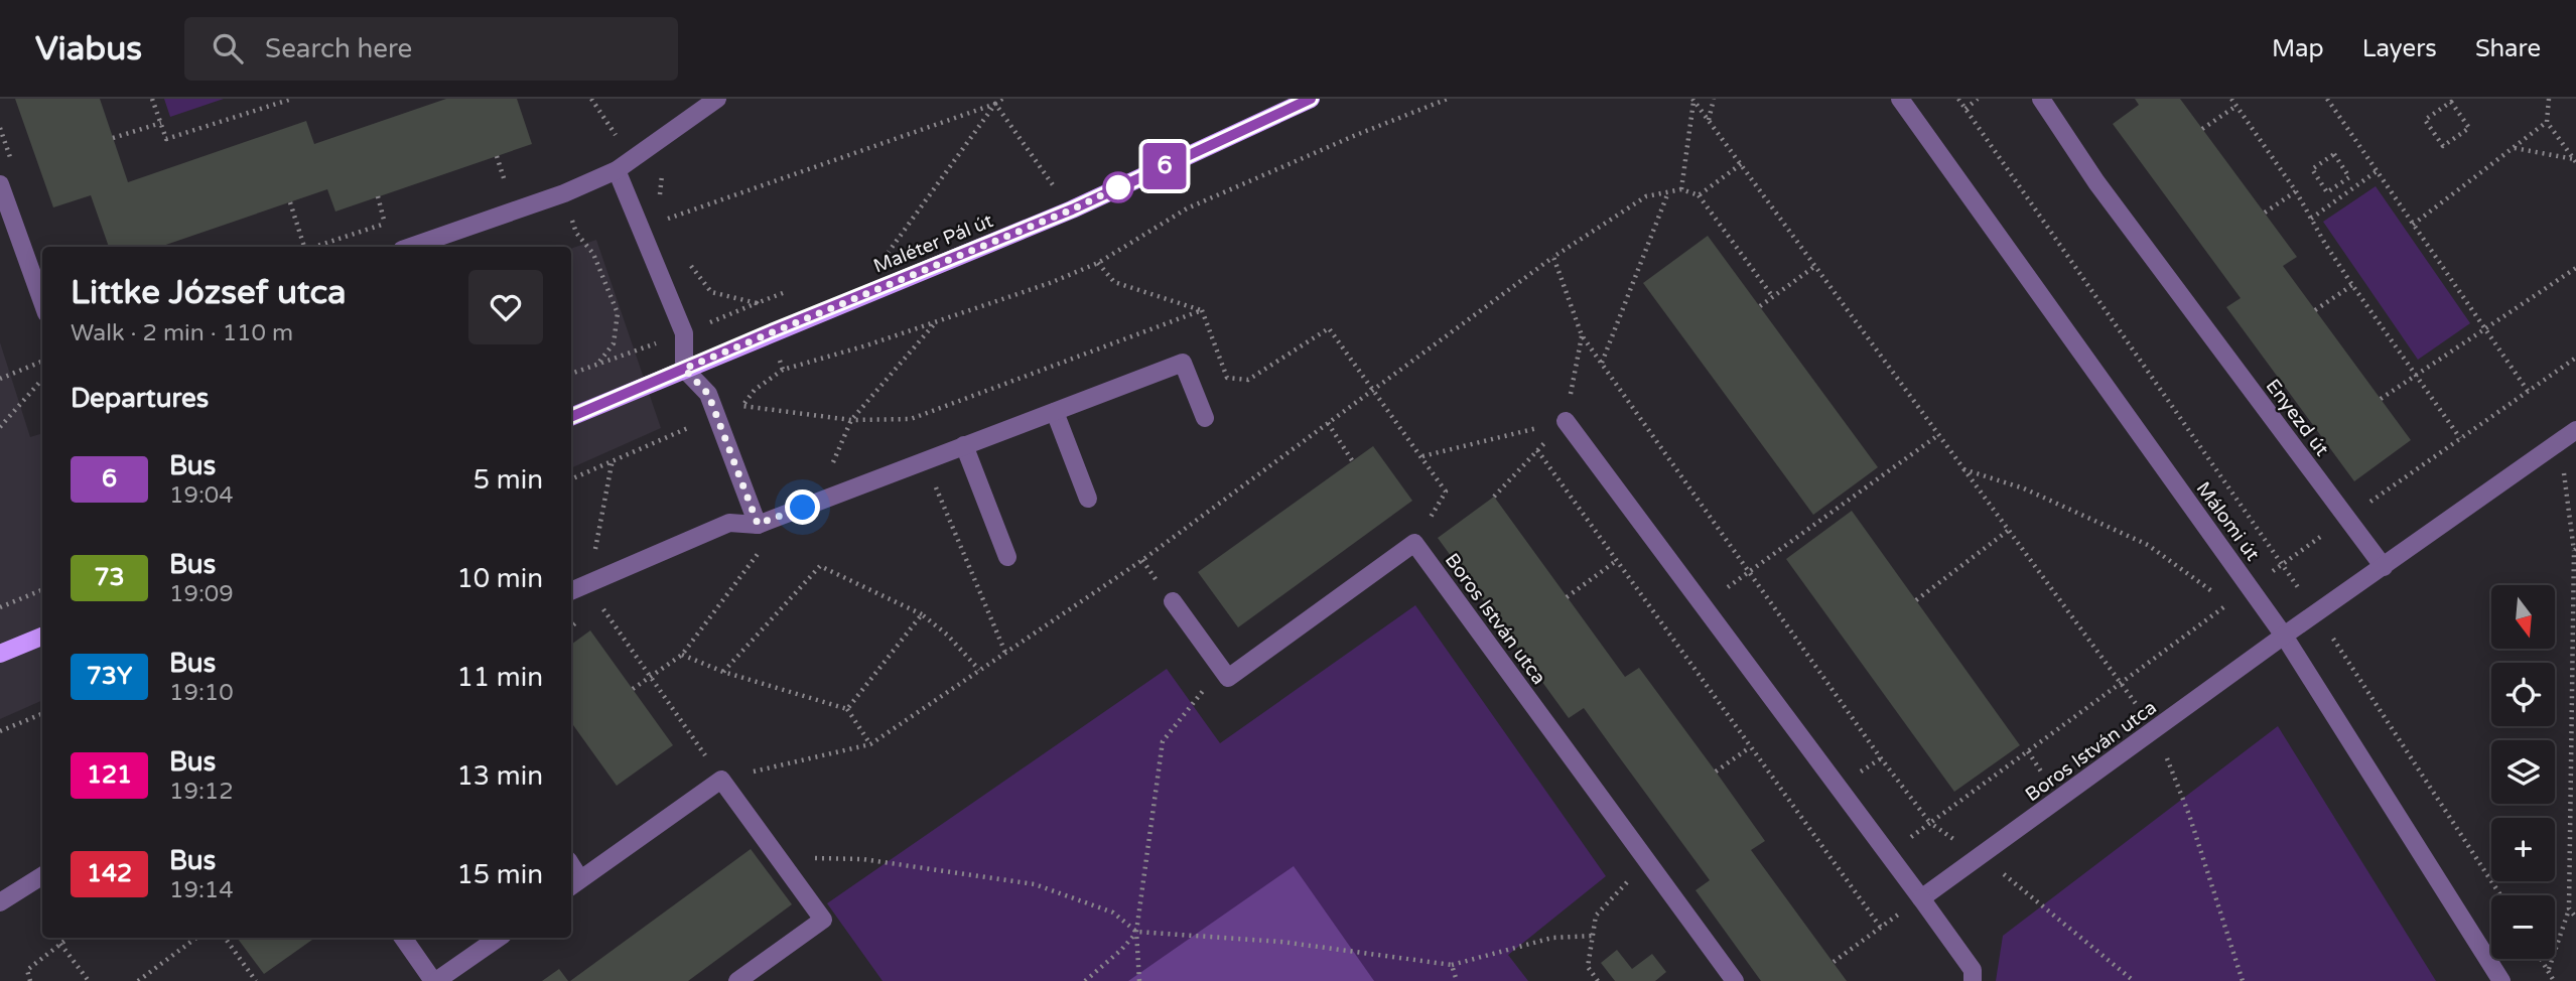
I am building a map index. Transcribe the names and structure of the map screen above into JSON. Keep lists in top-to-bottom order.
{
  "streets": {
    "main road": ["Maléter Pál út"],
    "street": ["Enyezd út", "Málomi út", "Boros István utca"]
  },
  "crossings": [
    ["Enyezd út", "Boros István utca"],
    ["Málomi út", "Boros István utca"]
  ],
  "lines": ["bus line 6"],
  "north": "bottom",
  "page": {
    "header": "Viabus",
    "search": "Search here",
    "nav": ["Map", "Layers", "Share"],
    "on_map": "6",
    "heading": [
      ["Littke József utca", "Walk · 2 min · 110 m"],
      "Departures"
    ],
    "list": [
      {
        "mark": "6",
        "name": "Bus",
        "note": "19:04",
        "value": "5 min"
      },
      {
        "mark": "73",
        "name": "Bus",
        "note": "19:09",
        "value": "10 min"
      },
      {
        "mark": "73Y",
        "name": "Bus",
        "note": "19:10",
        "value": "11 min"
      },
      {
        "mark": "121",
        "name": "Bus",
        "note": "19:12",
        "value": "13 min"
      },
      {
        "mark": "142",
        "name": "Bus",
        "note": "19:14",
        "value": "15 min"
      }
    ],
    "map_buttons": ["+", "−"]
  }
}
